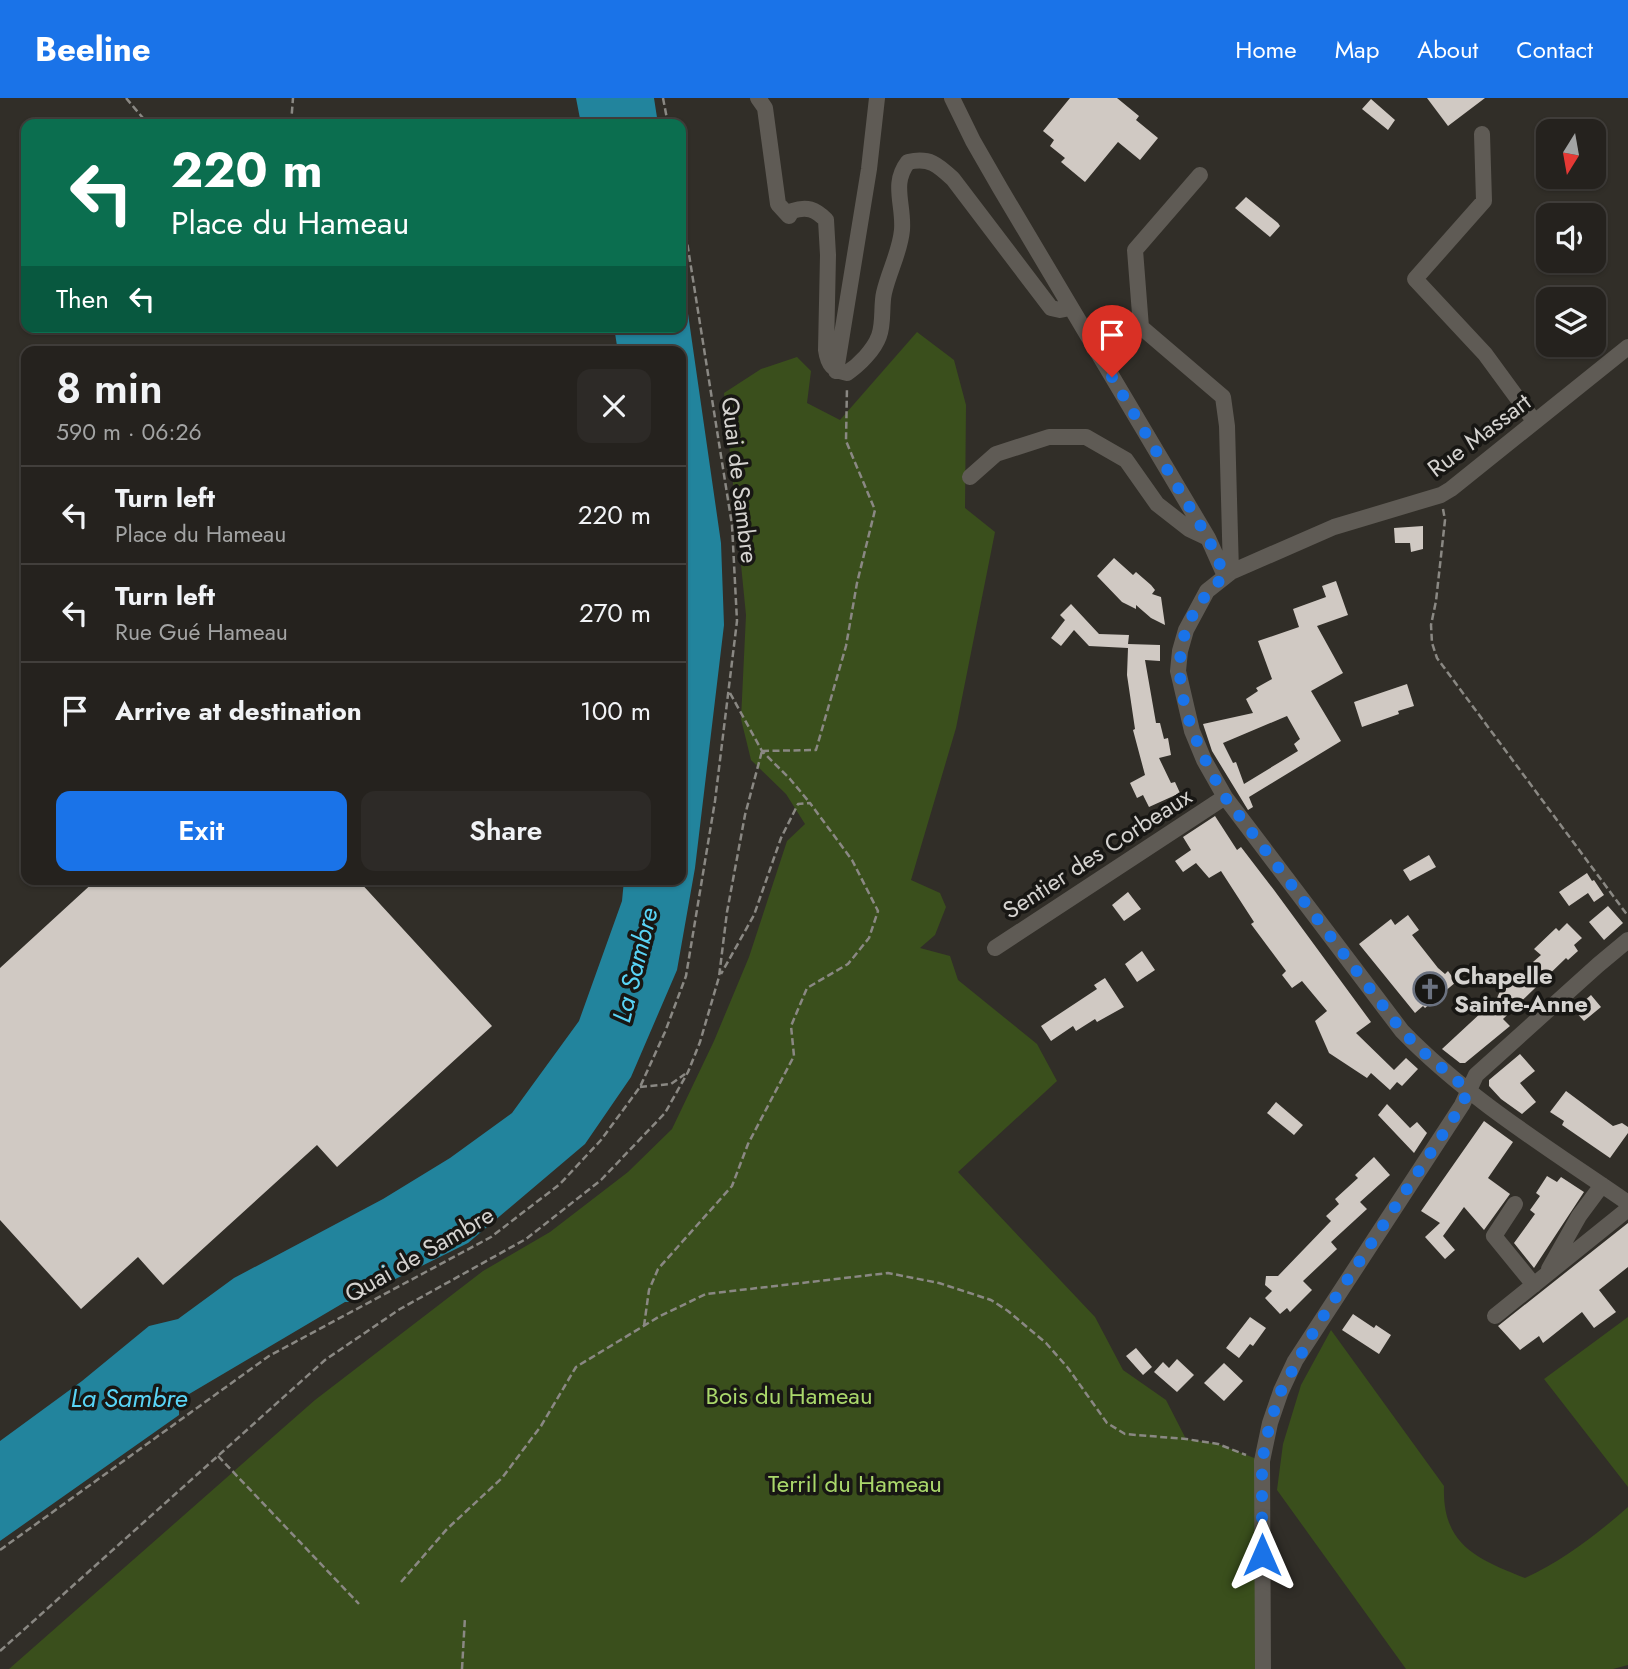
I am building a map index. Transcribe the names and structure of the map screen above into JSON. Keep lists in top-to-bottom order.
{
  "streets": {
    "street": ["Rue Massart", "Sentier des Corbeaux"],
    "path": ["Quai de Sambre"]
  },
  "water": ["La Sambre"],
  "parks": ["Bois du Hameau", "Terril du Hameau"],
  "places": {
    "church": ["Chapelle Sainte-Anne"]
  },
  "north": "bottom",
  "page": {
    "header": "Beeline",
    "nav": [
      "Home",
      "Map",
      "About",
      "Contact"
    ],
    "turn": ["220 m", "Place du Hameau"],
    "then": "Then",
    "heading": ["8 min", "590 m · 06:26"],
    "list": [
      {
        "name": "Turn left",
        "note": "Place du Hameau",
        "value": "220 m"
      },
      {
        "name": "Turn left",
        "note": "Rue Gué Hameau",
        "value": "270 m"
      },
      {
        "name": "Arrive at destination",
        "value": "100 m"
      }
    ],
    "buttons": ["Exit", "Share"]
  }
}
